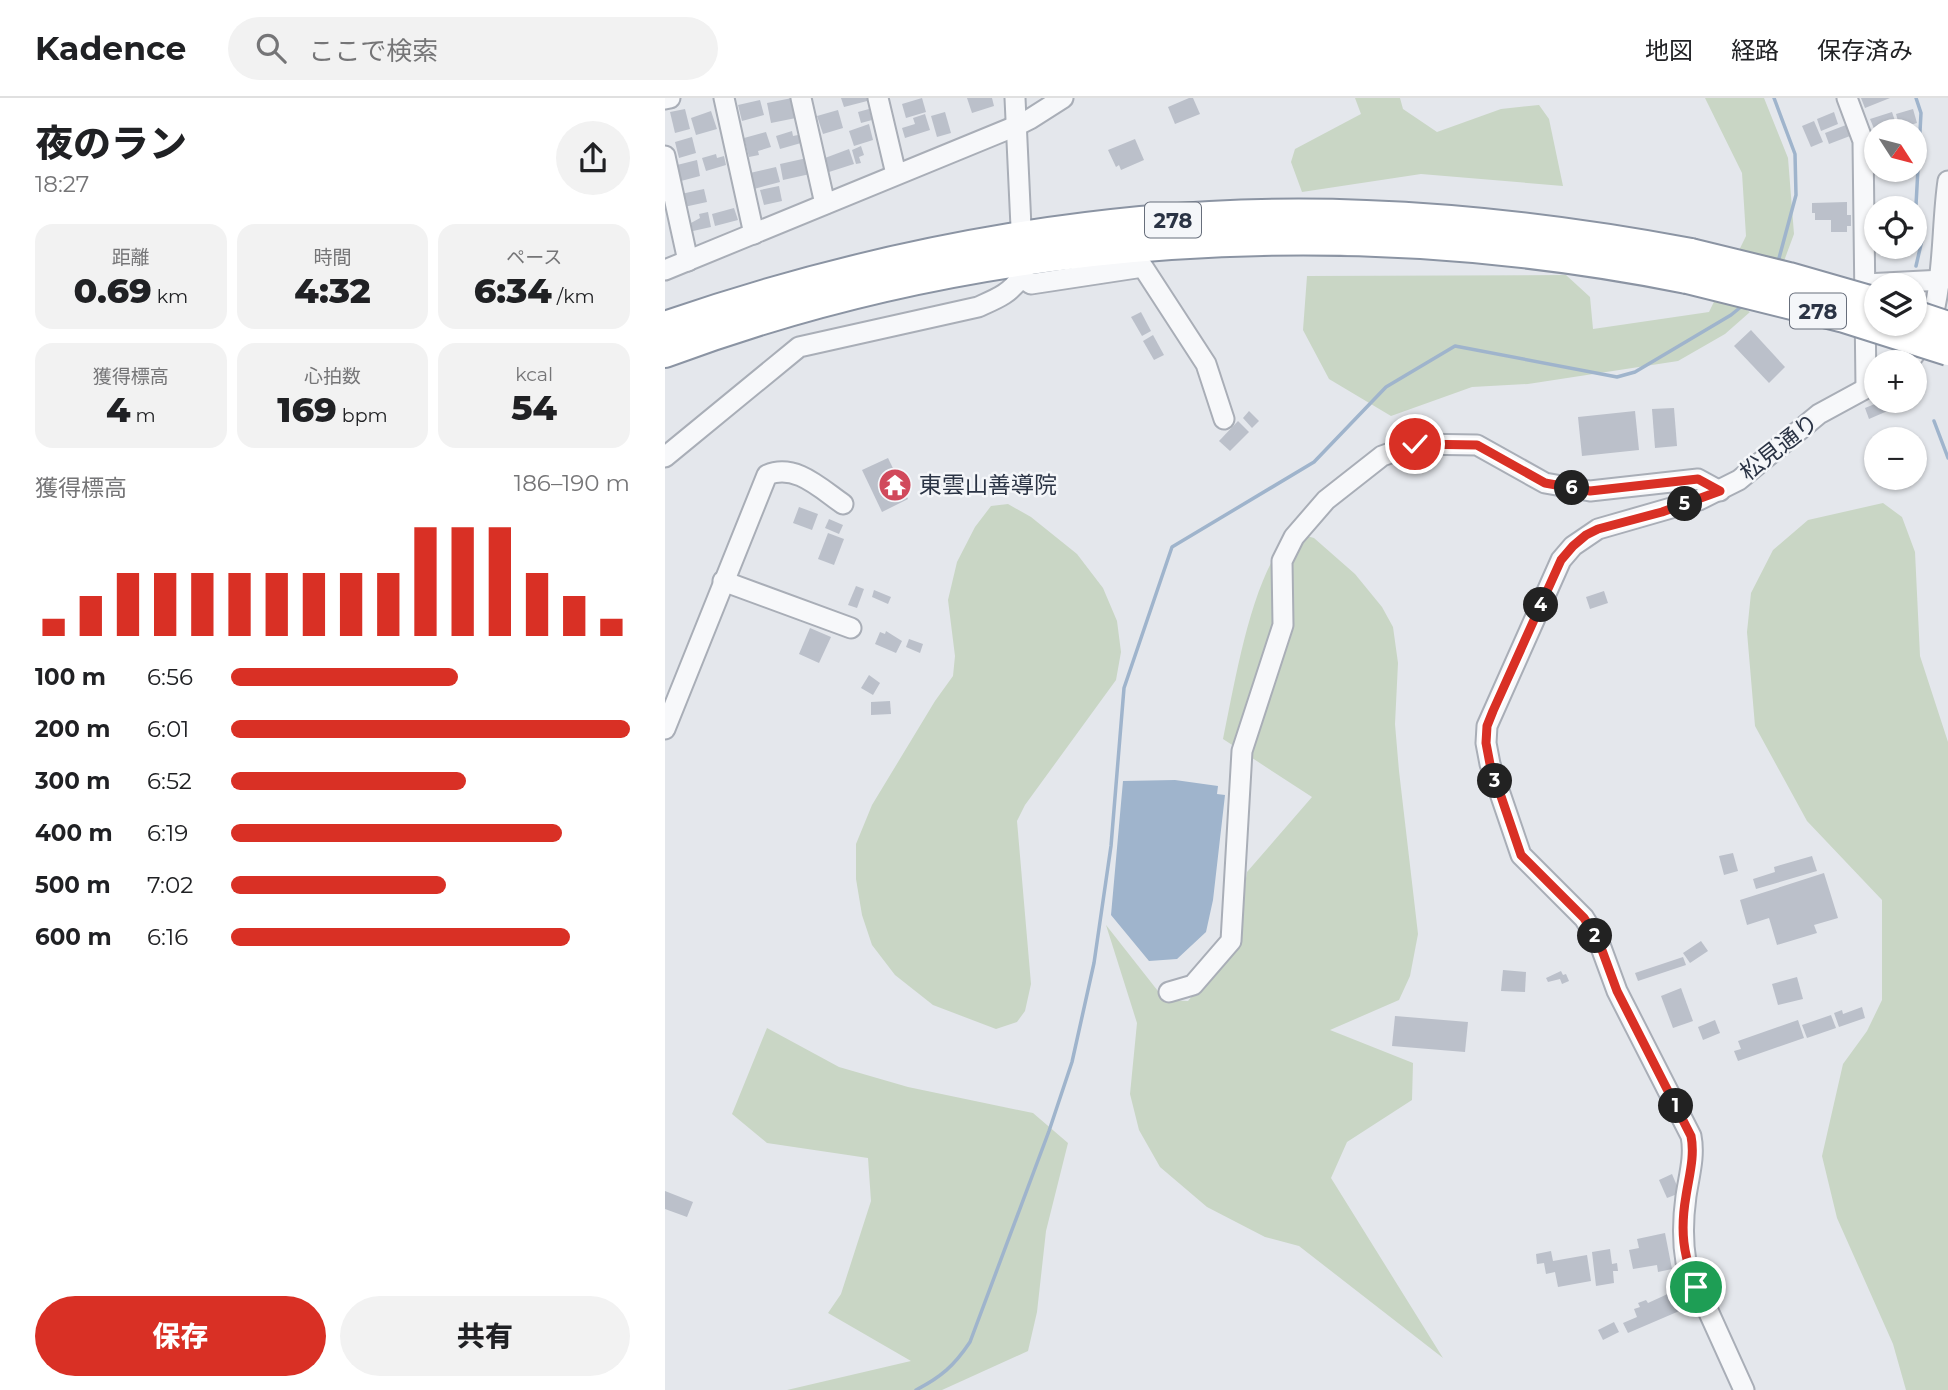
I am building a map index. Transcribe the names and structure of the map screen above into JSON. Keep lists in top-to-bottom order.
{
  "streets": {
    "highway": ["278"],
    "street": ["松見通り"]
  },
  "places": {
    "temple": ["東雲山善導院"]
  },
  "north": "bottom right",
  "page": {
    "header": "Kadence",
    "search": "ここで検索",
    "nav": ["地図", "経路", "保存済み"],
    "heading": ["夜のラン", "18:27"],
    "map_buttons": ["+", "−"],
    "stats": [
      ["距離", "0.69 km"],
      ["時間", "4:32"],
      ["ペース", "6:34 /km"],
      ["獲得標高", "4 m"],
      ["心拍数", "169 bpm"],
      ["kcal", "54"]
    ],
    "chart": ["獲得標高", "186–190 m"],
    "pins": [
      "6",
      "5",
      "4",
      "3",
      "2",
      "1"
    ],
    "list": [
      {
        "name": "100 m",
        "note": "6:56"
      },
      {
        "name": "200 m",
        "note": "6:01"
      },
      {
        "name": "300 m",
        "note": "6:52"
      },
      {
        "name": "400 m",
        "note": "6:19"
      },
      {
        "name": "500 m",
        "note": "7:02"
      },
      {
        "name": "600 m",
        "note": "6:16"
      }
    ],
    "buttons": ["保存", "共有"]
  }
}
